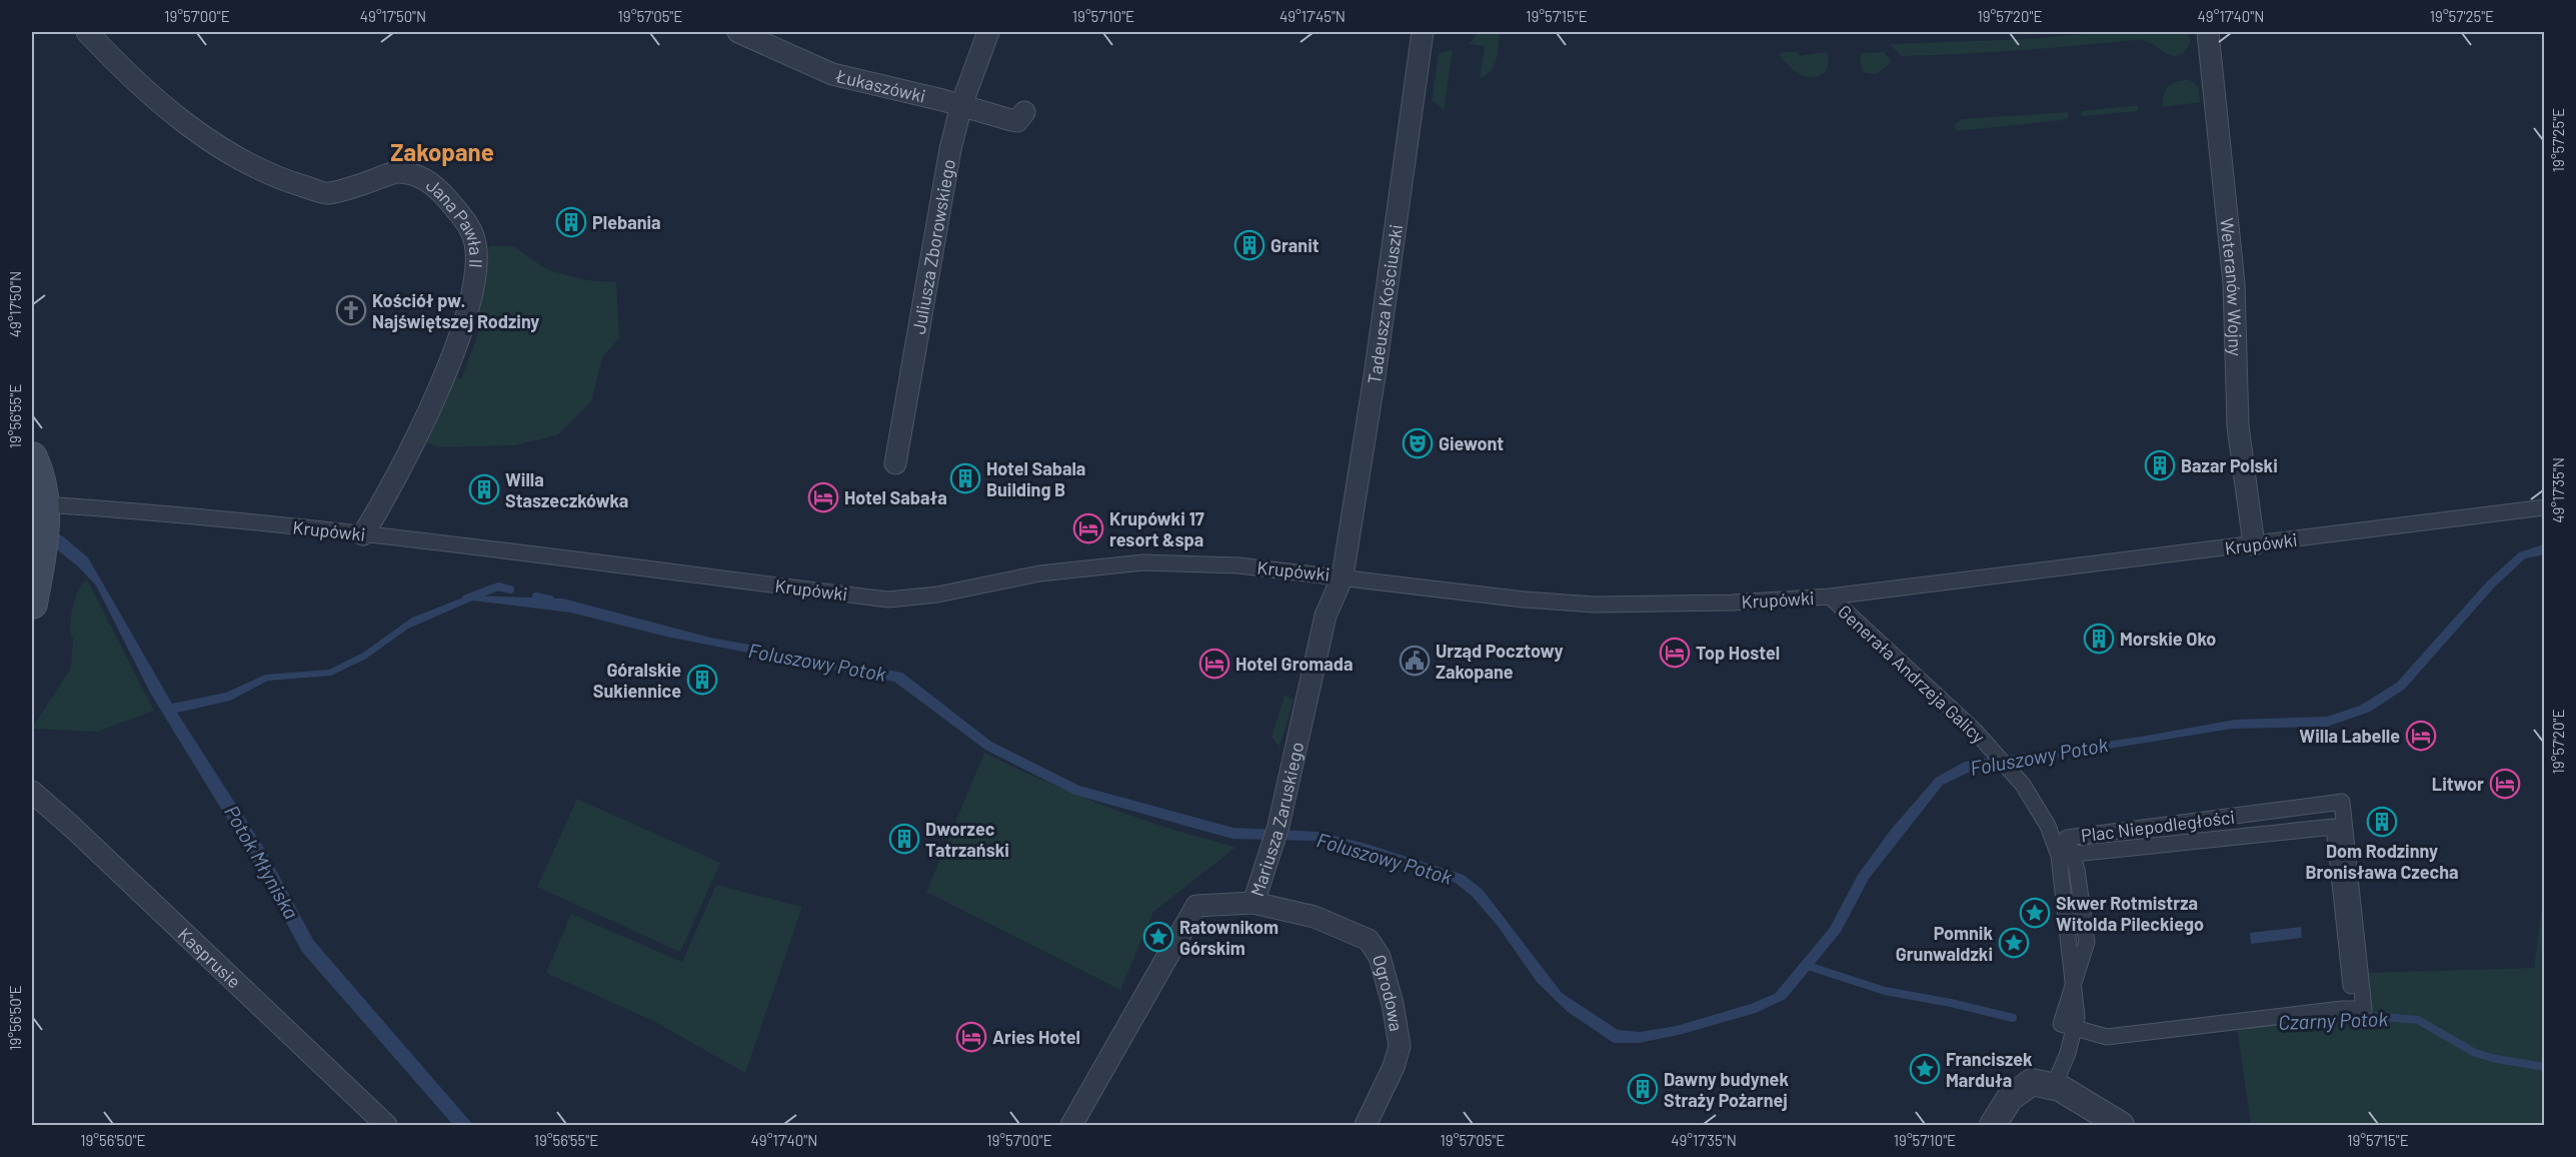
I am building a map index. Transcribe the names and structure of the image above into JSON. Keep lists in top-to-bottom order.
{
  "streets": {
    "street": [
      "Łukaszówki",
      "Jana Pawła II",
      "Juliusza Zborowskiego",
      "Weteranów Wojny",
      "Tadeusza Kościuszki",
      "Krupówki",
      "Generała Andrzeja Galicy",
      "Mariusza Zaruskiego",
      "Plac Niepodległości",
      "Kasprusie",
      "Ogrodowa"
    ]
  },
  "crossings": [
    ["Łukaszówki", "Juliusza Zborowskiego"],
    ["Jana Pawła II", "Krupówki"],
    ["Weteranów Wojny", "Krupówki"],
    ["Tadeusza Kościuszki", "Krupówki"],
    ["Tadeusza Kościuszki", "Mariusza Zaruskiego"],
    ["Krupówki", "Generała Andrzeja Galicy"],
    ["Krupówki", "Mariusza Zaruskiego"],
    ["Generała Andrzeja Galicy", "Plac Niepodległości"],
    ["Mariusza Zaruskiego", "Ogrodowa"]
  ],
  "districts": ["Zakopane"],
  "water": ["Foluszowy Potok", "Potok Młyniska", "Czarny Potok"],
  "places": {
    "building": [
      "Plebania",
      "Granit",
      "Bazar Polski",
      "Hotel Sabala Building B",
      "Willa Staszeczkówka",
      "Morskie Oko",
      "Góralskie Sukiennice",
      "Dom Rodzinny Bronisława Czecha",
      "Dworzec Tatrzański",
      "Dawny budynek Straży Pożarnej"
    ],
    "church": ["Kościół pw. Najświętszej Rodziny"],
    "theatre": ["Giewont"],
    "hotel": [
      "Hotel Sabała",
      "Krupówki 17 resort &spa",
      "Top Hostel",
      "Hotel Gromada",
      "Willa Labelle",
      "Litwor",
      "Aries Hotel"
    ],
    "public building": ["Urząd Pocztowy Zakopane"],
    "place": [
      "Skwer Rotmistrza Witolda Pileckiego",
      "Ratownikom Górskim",
      "Pomnik Grunwaldzki",
      "Franciszek Marduła"
    ]
  },
  "coordinates": [
    "19°57'00\"E",
    "49°17'50\"N",
    "19°57'05\"E",
    "19°57'10\"E",
    "49°17'45\"N",
    "19°57'15\"E",
    "19°57'20\"E",
    "49°17'40\"N",
    "19°57'25\"E",
    "19°56'55\"E",
    "49°17'35\"N",
    "19°56'50\"E"
  ]
}
